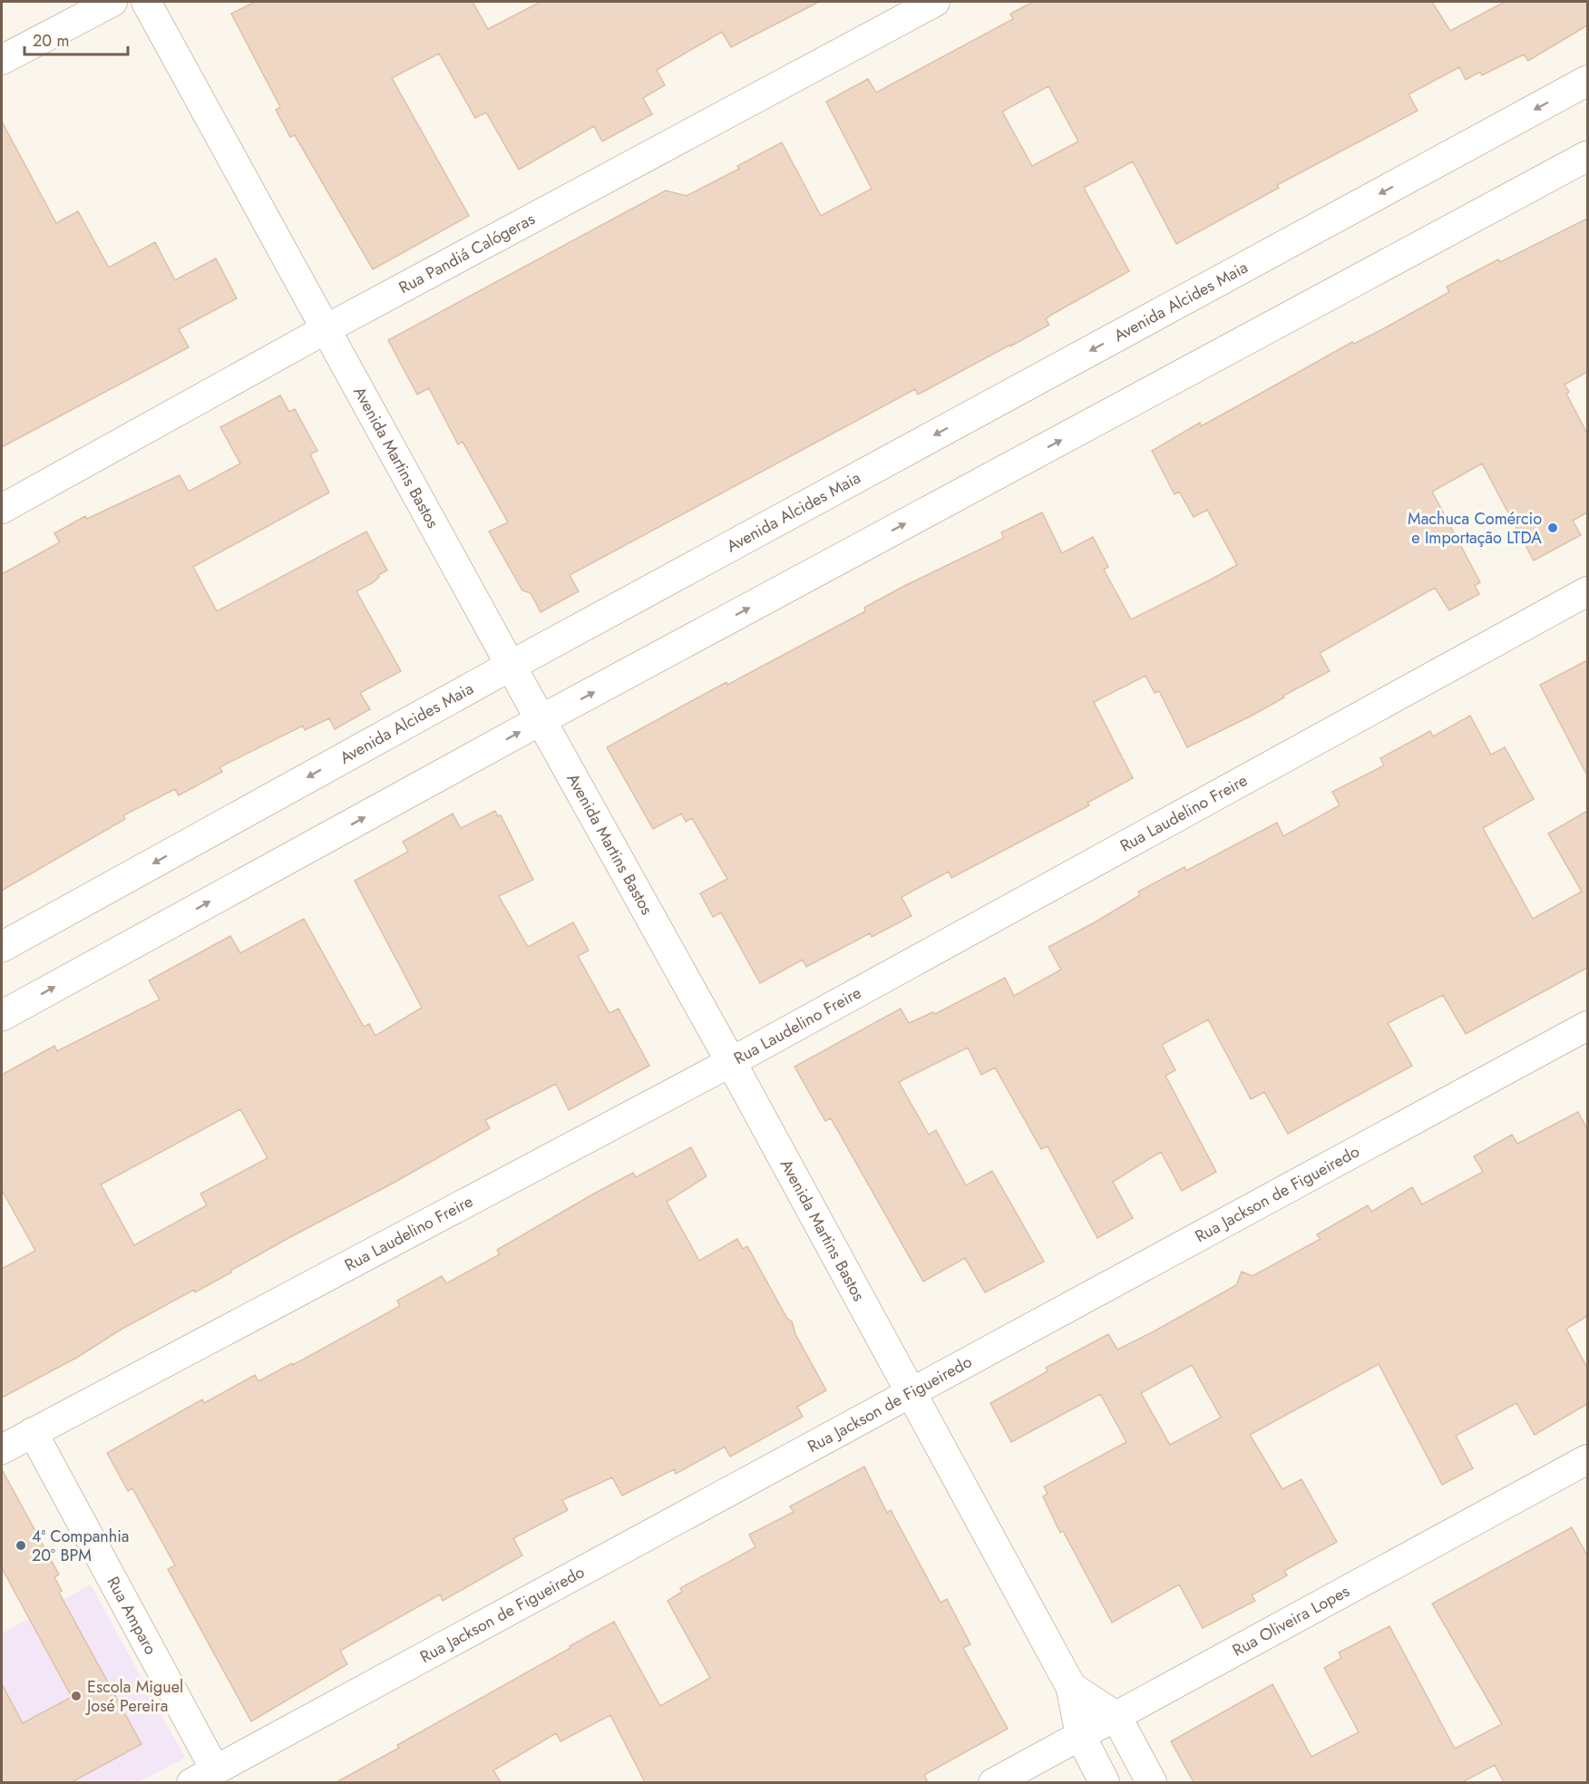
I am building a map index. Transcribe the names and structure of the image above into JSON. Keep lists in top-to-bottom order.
{
  "streets": {
    "street": [
      "Rua Pandiá Calógeras",
      "Avenida Alcides Maia",
      "Avenida Martins Bastos",
      "Rua Laudelino Freire",
      "Rua Jackson de Figueiredo",
      "Rua Amparo",
      "Rua Oliveira Lopes"
    ]
  },
  "crossings": [
    ["Rua Pandiá Calógeras", "Avenida Martins Bastos"],
    ["Avenida Alcides Maia", "Avenida Martins Bastos"],
    ["Avenida Martins Bastos", "Rua Laudelino Freire"],
    ["Avenida Martins Bastos", "Rua Jackson de Figueiredo"],
    ["Avenida Martins Bastos", "Rua Oliveira Lopes"],
    ["Rua Laudelino Freire", "Rua Amparo"],
    ["Rua Jackson de Figueiredo", "Rua Amparo"]
  ],
  "places": ["Machuca Comércio e Importação LTDA", "4ª Companhia 20º BPM", "Escola Miguel José Pereira"],
  "scale_bar": "20 m"
}
